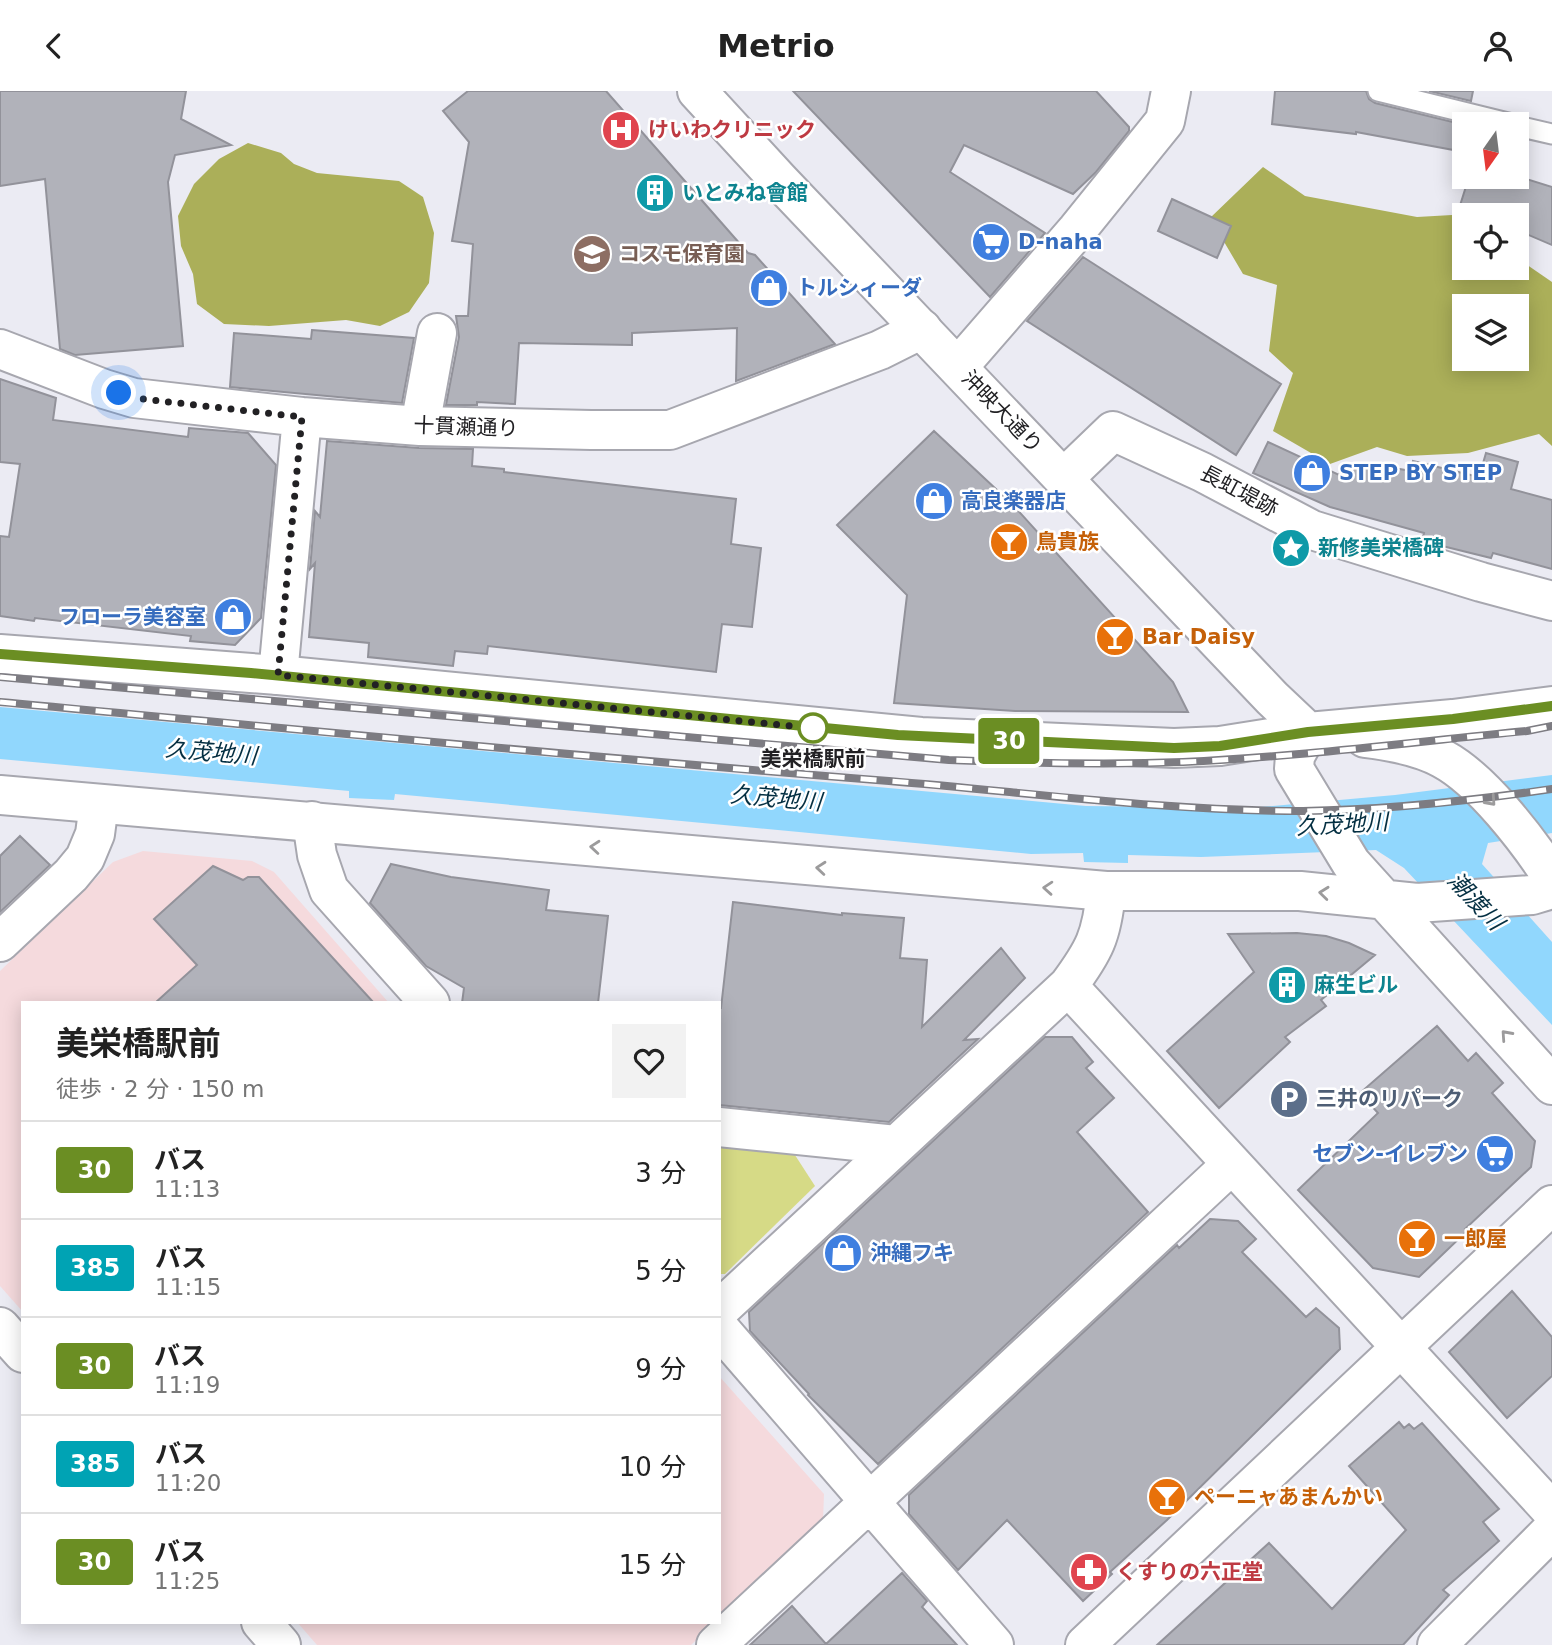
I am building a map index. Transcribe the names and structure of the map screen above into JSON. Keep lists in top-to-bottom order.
{
  "streets": {
    "street": ["沖映大通り", "十貫瀬通り", "長虹堤跡"]
  },
  "crossings": [
    ["沖映大通り", "十貫瀬通り"],
    ["沖映大通り", "長虹堤跡"]
  ],
  "water": ["久茂地川", "潮渡川"],
  "places": {
    "hospital": ["けいわクリニック"],
    "building": ["いとみね會館", "麻生ビル"],
    "supermarket": ["D-naha", "セブン-イレブン"],
    "school or university": ["コスモ保育園"],
    "shop": [
      "トルシィーダ",
      "STEP BY STEP",
      "高良楽器店",
      "フローラ美容室",
      "沖縄フキ"
    ],
    "bar": [
      "鳥貴族",
      "Bar Daisy",
      "一郎屋",
      "ペーニャあまんかい"
    ],
    "place": ["新修美栄橋碑"],
    "other": ["美栄橋駅前"],
    "parking": ["三井のリパーク"],
    "pharmacy": ["くすりの六正堂"]
  },
  "lines": ["bus line 30"],
  "north": "bottom",
  "page": {
    "header": "Metrio",
    "on_map": "30",
    "heading": ["美栄橋駅前", "徒歩 · 2 分 · 150 m"],
    "list": [
      {
        "mark": "30",
        "name": "バス",
        "note": "11:13",
        "value": "3 分"
      },
      {
        "mark": "385",
        "name": "バス",
        "note": "11:15",
        "value": "5 分"
      },
      {
        "mark": "30",
        "name": "バス",
        "note": "11:19",
        "value": "9 分"
      },
      {
        "mark": "385",
        "name": "バス",
        "note": "11:20",
        "value": "10 分"
      },
      {
        "mark": "30",
        "name": "バス",
        "note": "11:25",
        "value": "15 分"
      }
    ]
  }
}
